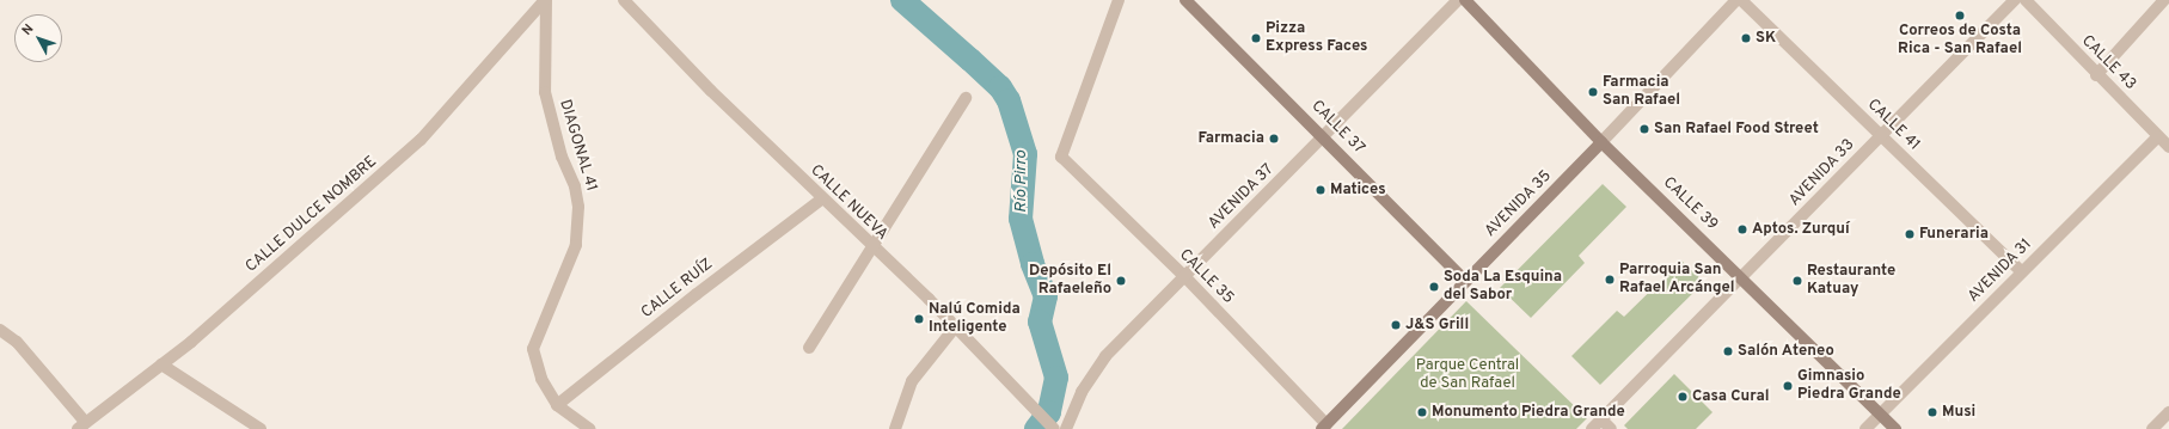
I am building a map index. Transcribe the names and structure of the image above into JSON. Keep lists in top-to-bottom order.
{
  "streets": {
    "main road": ["CALLE 37", "AVENIDA 35", "CALLE 39"],
    "street": [
      "CALLE 43",
      "CALLE 41",
      "DIAGONAL 41",
      "AVENIDA 33",
      "AVENIDA 37",
      "CALLE NUEVA",
      "CALLE DULCE NOMBRE",
      "AVENIDA 31",
      "CALLE 35",
      "CALLE RUÍZ"
    ]
  },
  "crossings": [
    ["CALLE 43", "AVENIDA 31"],
    ["CALLE 41", "AVENIDA 33"],
    ["CALLE 41", "AVENIDA 31"],
    ["CALLE 37", "AVENIDA 37"],
    ["CALLE 37", "AVENIDA 35"],
    ["DIAGONAL 41", "CALLE DULCE NOMBRE"],
    ["DIAGONAL 41", "CALLE RUÍZ"],
    ["AVENIDA 33", "CALLE 39"],
    ["AVENIDA 37", "CALLE 35"],
    ["CALLE NUEVA", "CALLE RUÍZ"],
    ["AVENIDA 35", "CALLE 39"],
    ["AVENIDA 35", "CALLE 35"],
    ["CALLE 39", "AVENIDA 31"]
  ],
  "water": ["Río Pirro"],
  "parks": ["Parque Central de San Rafael"],
  "places": [
    "Correos de Costa Rica - San Rafael",
    "Pizza Express Faces",
    "SK",
    "Farmacia San Rafael",
    "San Rafael Food Street",
    "Farmacia",
    "Matices",
    "Aptos. Zurquí",
    "Funeraria",
    "Parroquia San Rafael Arcángel",
    "Depósito El Rafaeleño",
    "Restaurante Katuay",
    "Soda La Esquina del Sabor",
    "Nalú Comida Inteligente",
    "J&S Grill",
    "Salón Ateneo",
    "Gimnasio Piedra Grande",
    "Casa Cural",
    "Monumento Piedra Grande",
    "Musi"
  ],
  "north": "top left"
}
